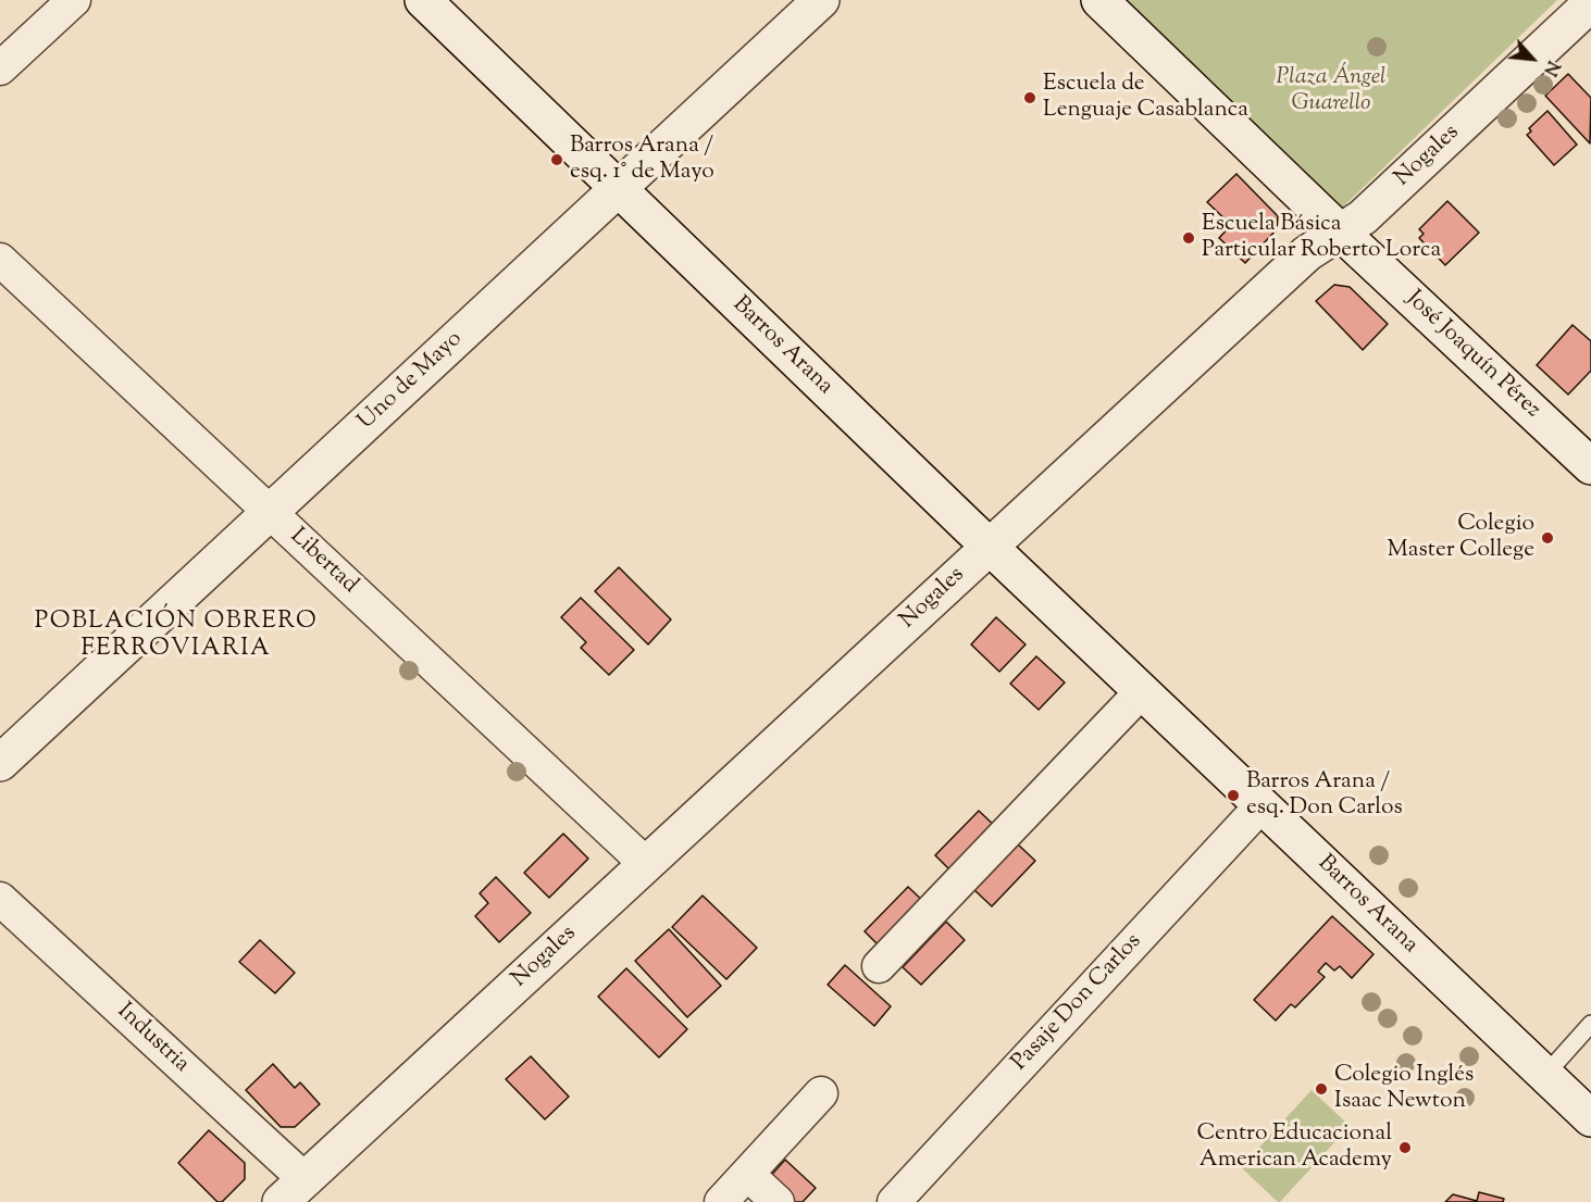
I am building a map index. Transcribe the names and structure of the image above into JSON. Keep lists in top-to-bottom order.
{
  "streets": {
    "street": [
      "Nogales",
      "Barros Arana",
      "José Joaquín Pérez",
      "Uno de Mayo",
      "Libertad",
      "Pasaje Don Carlos",
      "Industria"
    ]
  },
  "crossings": [
    ["Nogales", "Barros Arana"],
    ["Nogales", "José Joaquín Pérez"],
    ["Nogales", "Libertad"],
    ["Nogales", "Industria"],
    ["Barros Arana", "Uno de Mayo"],
    ["Barros Arana", "Pasaje Don Carlos"],
    ["Uno de Mayo", "Libertad"]
  ],
  "districts": ["POBLACIÓN OBRERO FERROVIARIA"],
  "parks": ["Plaza Ángel Guarello"],
  "places": [
    "Escuela de Lenguaje Casablanca",
    "Barros Arana / esq. 1° de Mayo",
    "Escuela Básica Particular Roberto Lorca",
    "Colegio Master College",
    "Barros Arana / esq. Don Carlos",
    "Colegio Inglés Isaac Newton",
    "Centro Educacional American Academy"
  ],
  "north": "bottom right"
}
